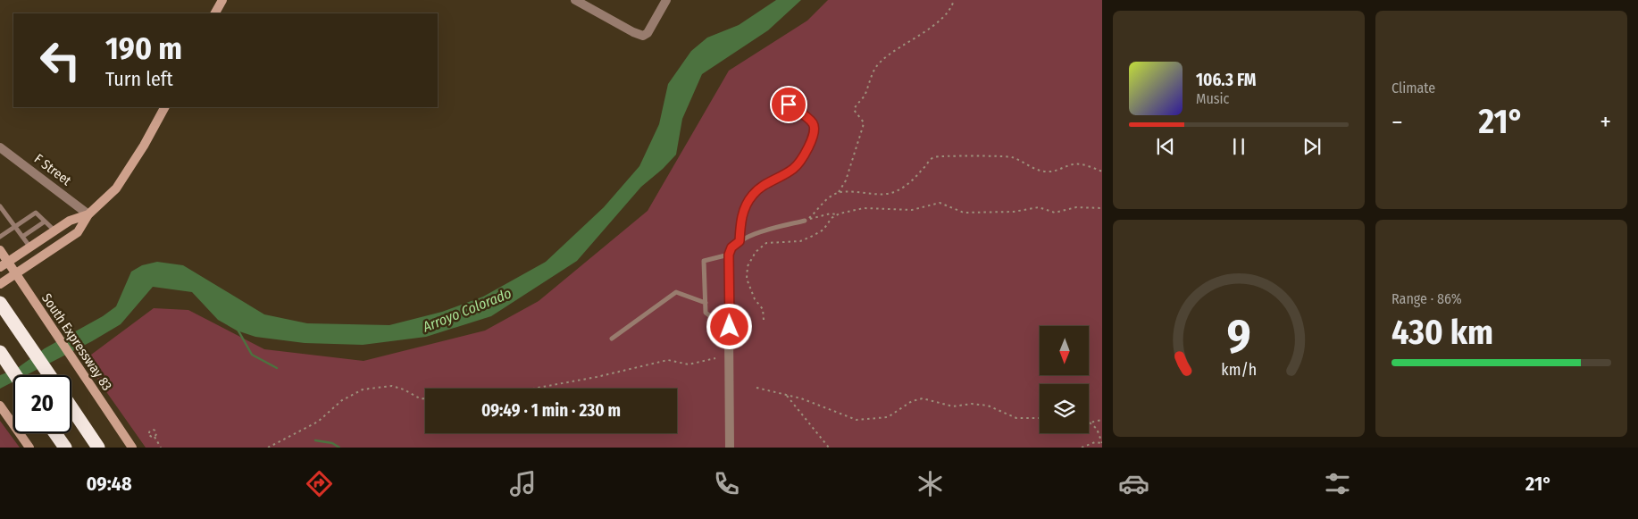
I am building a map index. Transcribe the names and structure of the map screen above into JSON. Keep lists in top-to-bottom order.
{
  "streets": {
    "main road": ["South Expressway 83"],
    "street": ["F Street"]
  },
  "water": ["Arroyo Colorado"],
  "north": "bottom",
  "page": {
    "tile": [
      "Climate",
      ["Range · 86%", "430 km"]
    ],
    "turn": ["190 m", "Turn left"],
    "song": ["106.3 FM", "Music"],
    "heat": ["−", "21°", "+"],
    "limit": "20",
    "trip": "09:49 · 1 min · 230 m",
    "tabs": ["09:48", "21°"],
    "gauge": ["9", "km/h"]
  }
}
